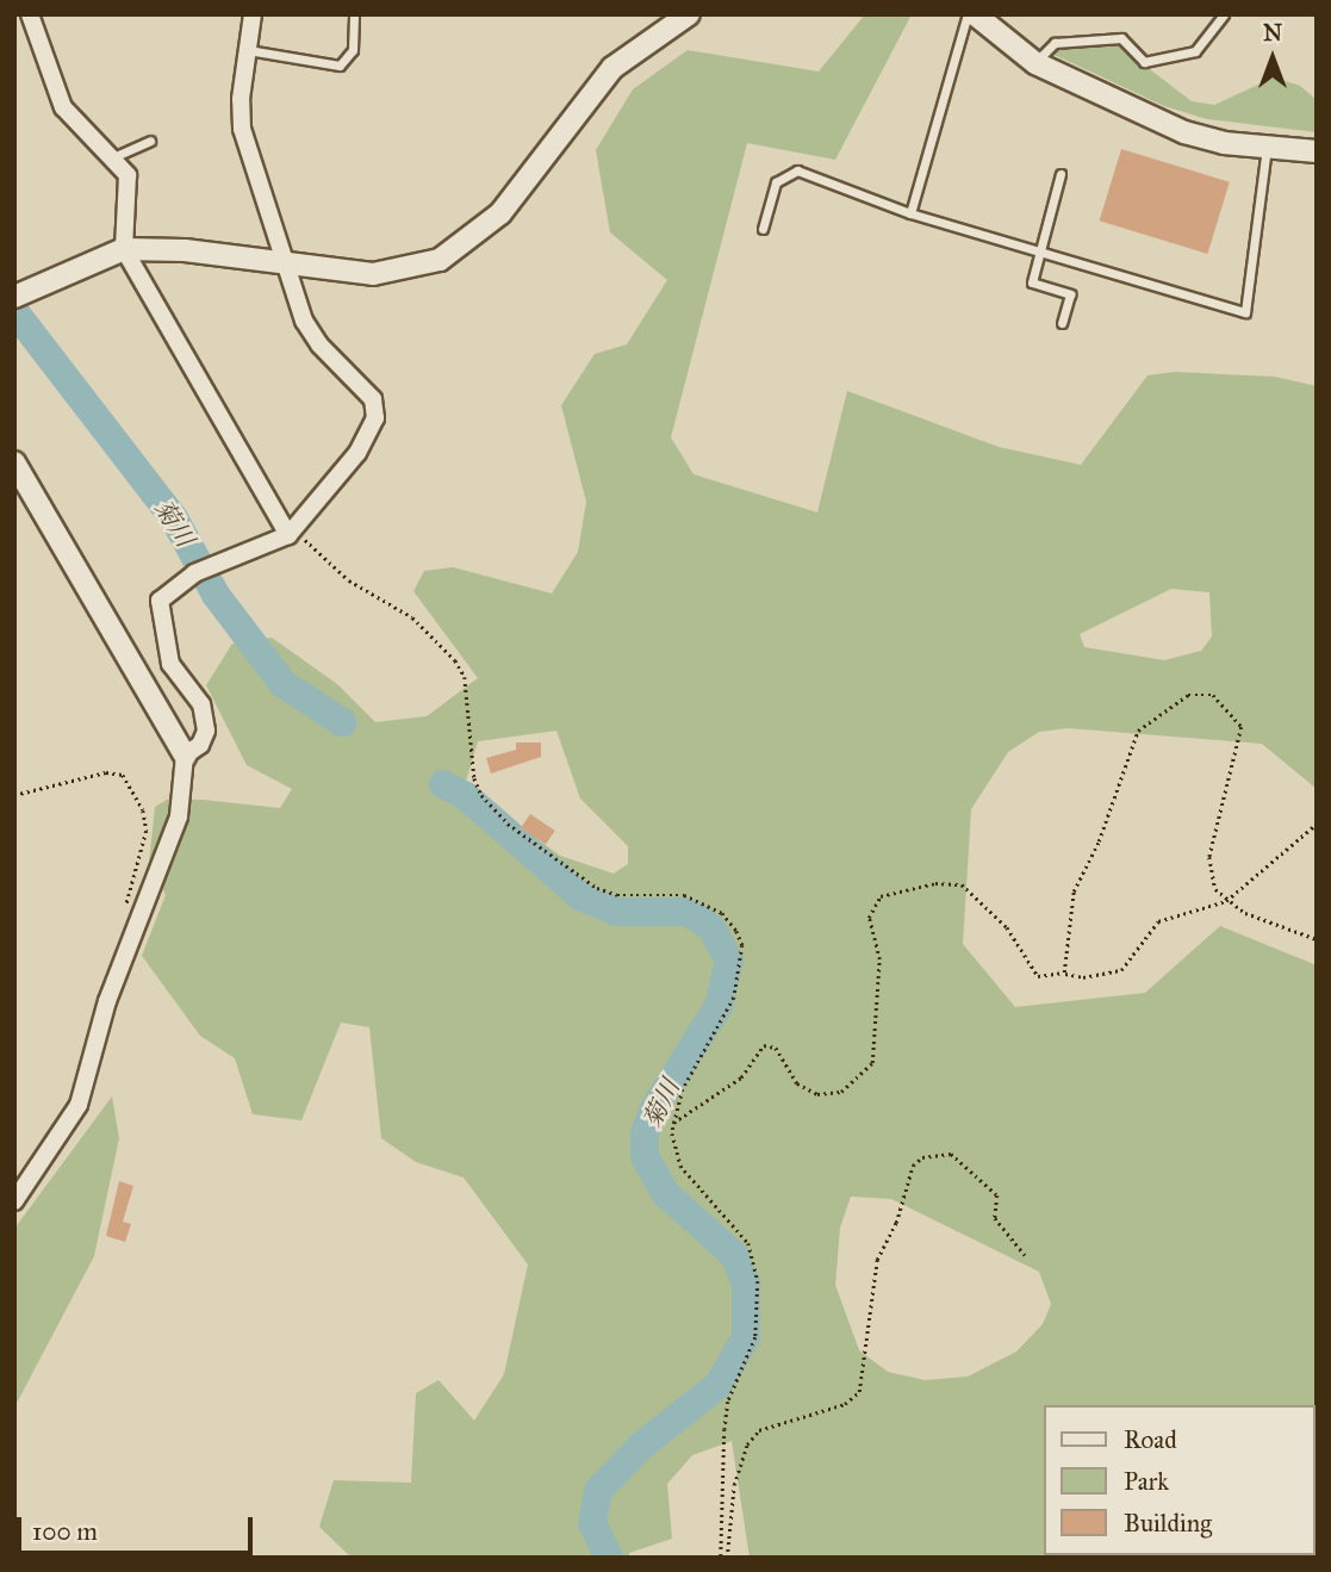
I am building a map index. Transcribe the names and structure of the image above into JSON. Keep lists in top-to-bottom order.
{
  "water": ["菊川"],
  "legend": ["Road", "Park", "Building"],
  "scale_bar": "100 m",
  "north": "top"
}
